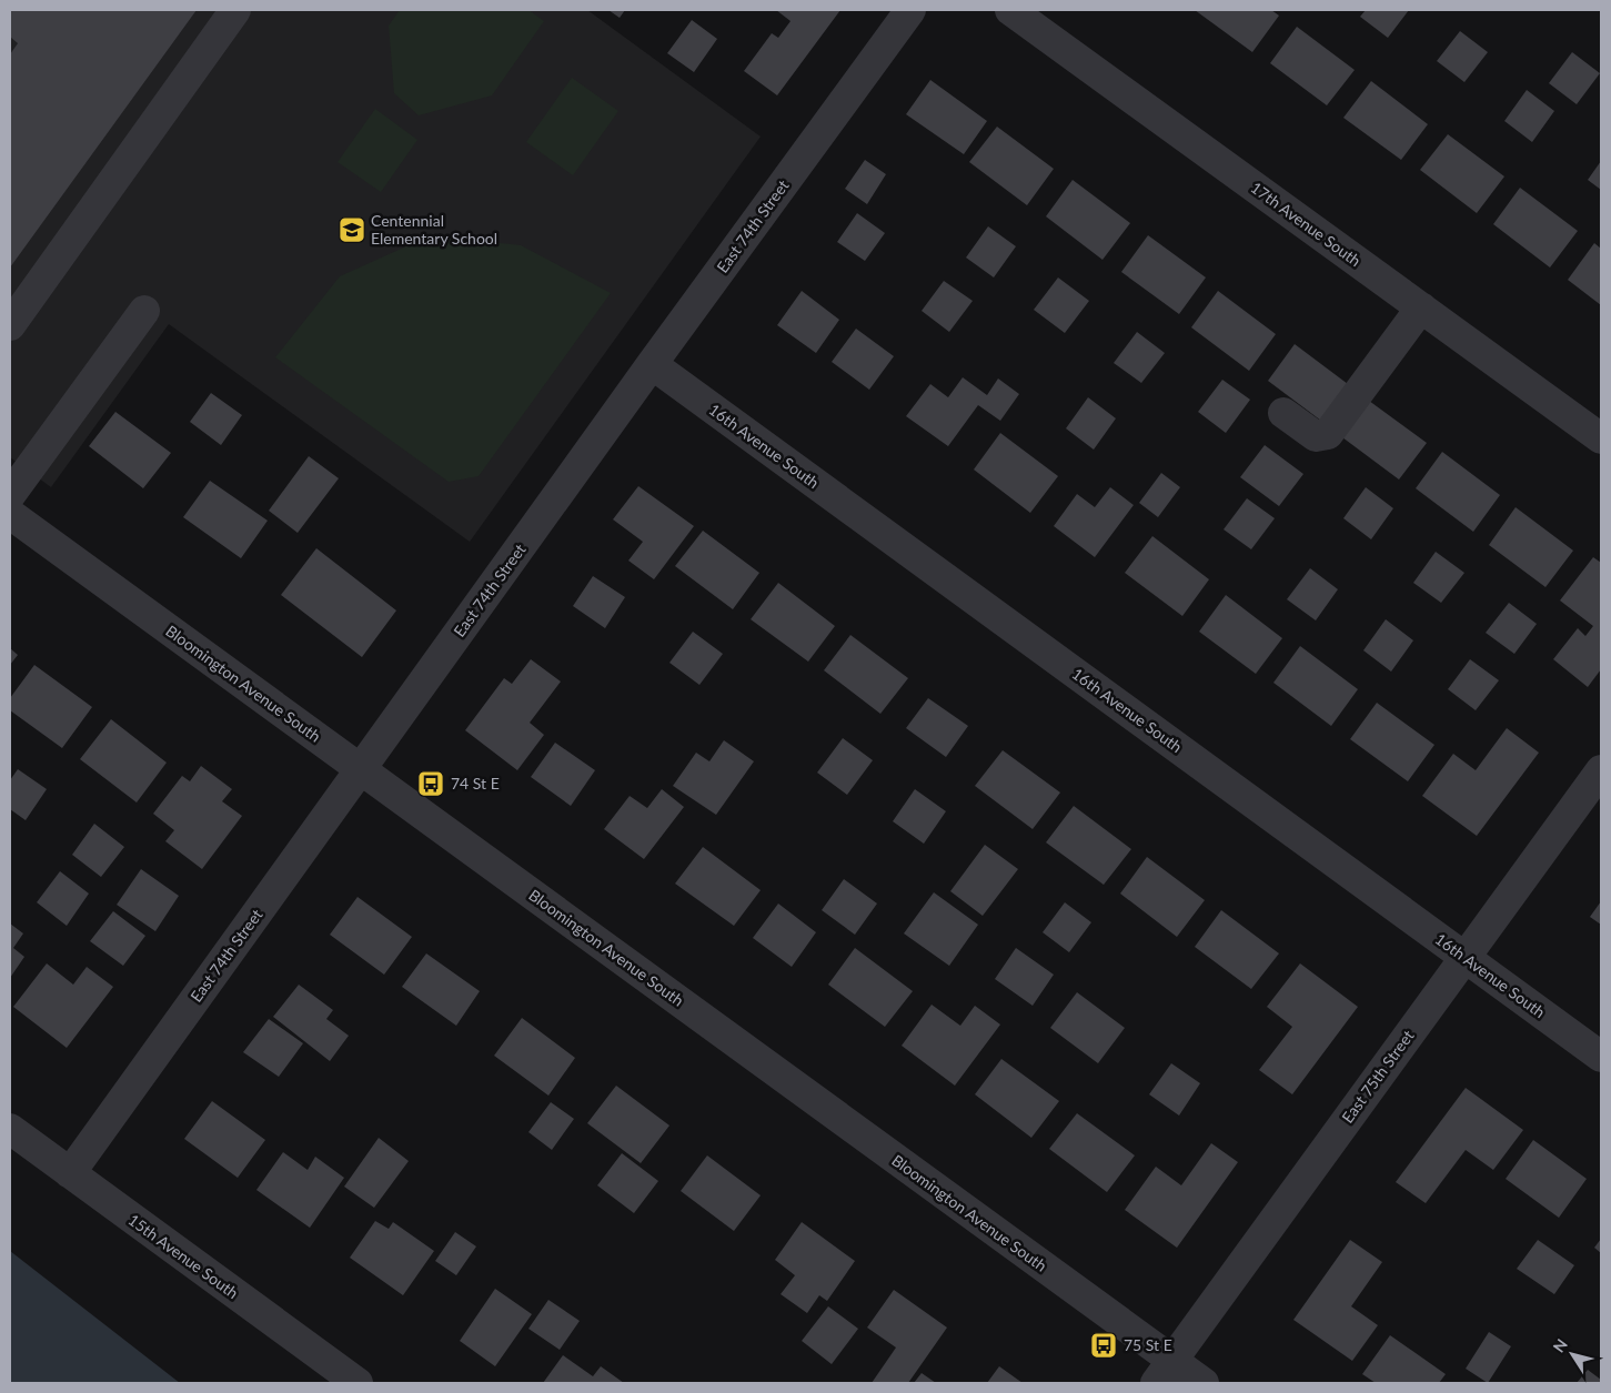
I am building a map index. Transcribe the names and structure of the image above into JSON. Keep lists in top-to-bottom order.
{
  "streets": {
    "street": [
      "17th Avenue South",
      "East 74th Street",
      "16th Avenue South",
      "Bloomington Avenue South",
      "East 75th Street",
      "15th Avenue South"
    ]
  },
  "crossings": [
    ["East 74th Street", "16th Avenue South"],
    ["East 74th Street", "Bloomington Avenue South"],
    ["East 74th Street", "15th Avenue South"],
    ["16th Avenue South", "East 75th Street"],
    ["Bloomington Avenue South", "East 75th Street"]
  ],
  "places": {
    "school or university": ["Centennial Elementary School"],
    "bus stop": ["74 St E", "75 St E"]
  },
  "north": "top left"
}
